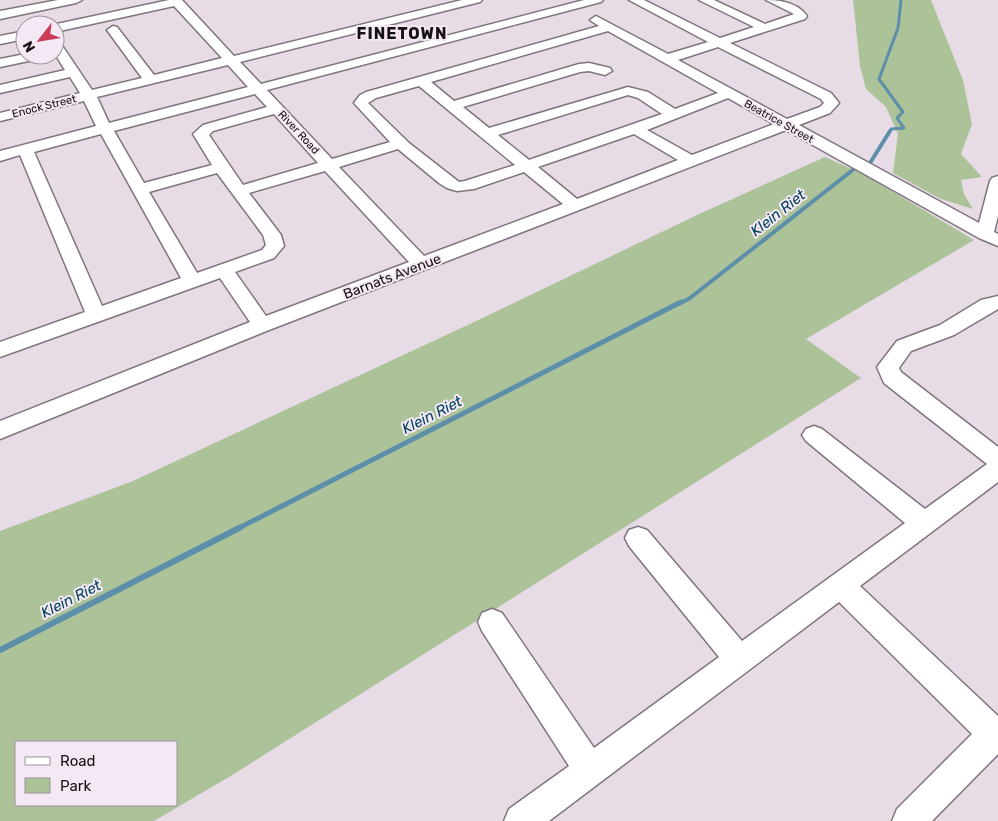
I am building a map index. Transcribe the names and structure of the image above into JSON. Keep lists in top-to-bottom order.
{
  "streets": {
    "street": [
      "Enock Street",
      "Beatrice Street",
      "River Road",
      "Barnats Avenue"
    ]
  },
  "crossings": [
    ["Enock Street", "River Road"],
    ["Beatrice Street", "Barnats Avenue"],
    ["River Road", "Barnats Avenue"]
  ],
  "districts": ["FINETOWN"],
  "water": ["Klein Riet"],
  "legend": ["Road", "Park"],
  "north": "bottom left"
}
